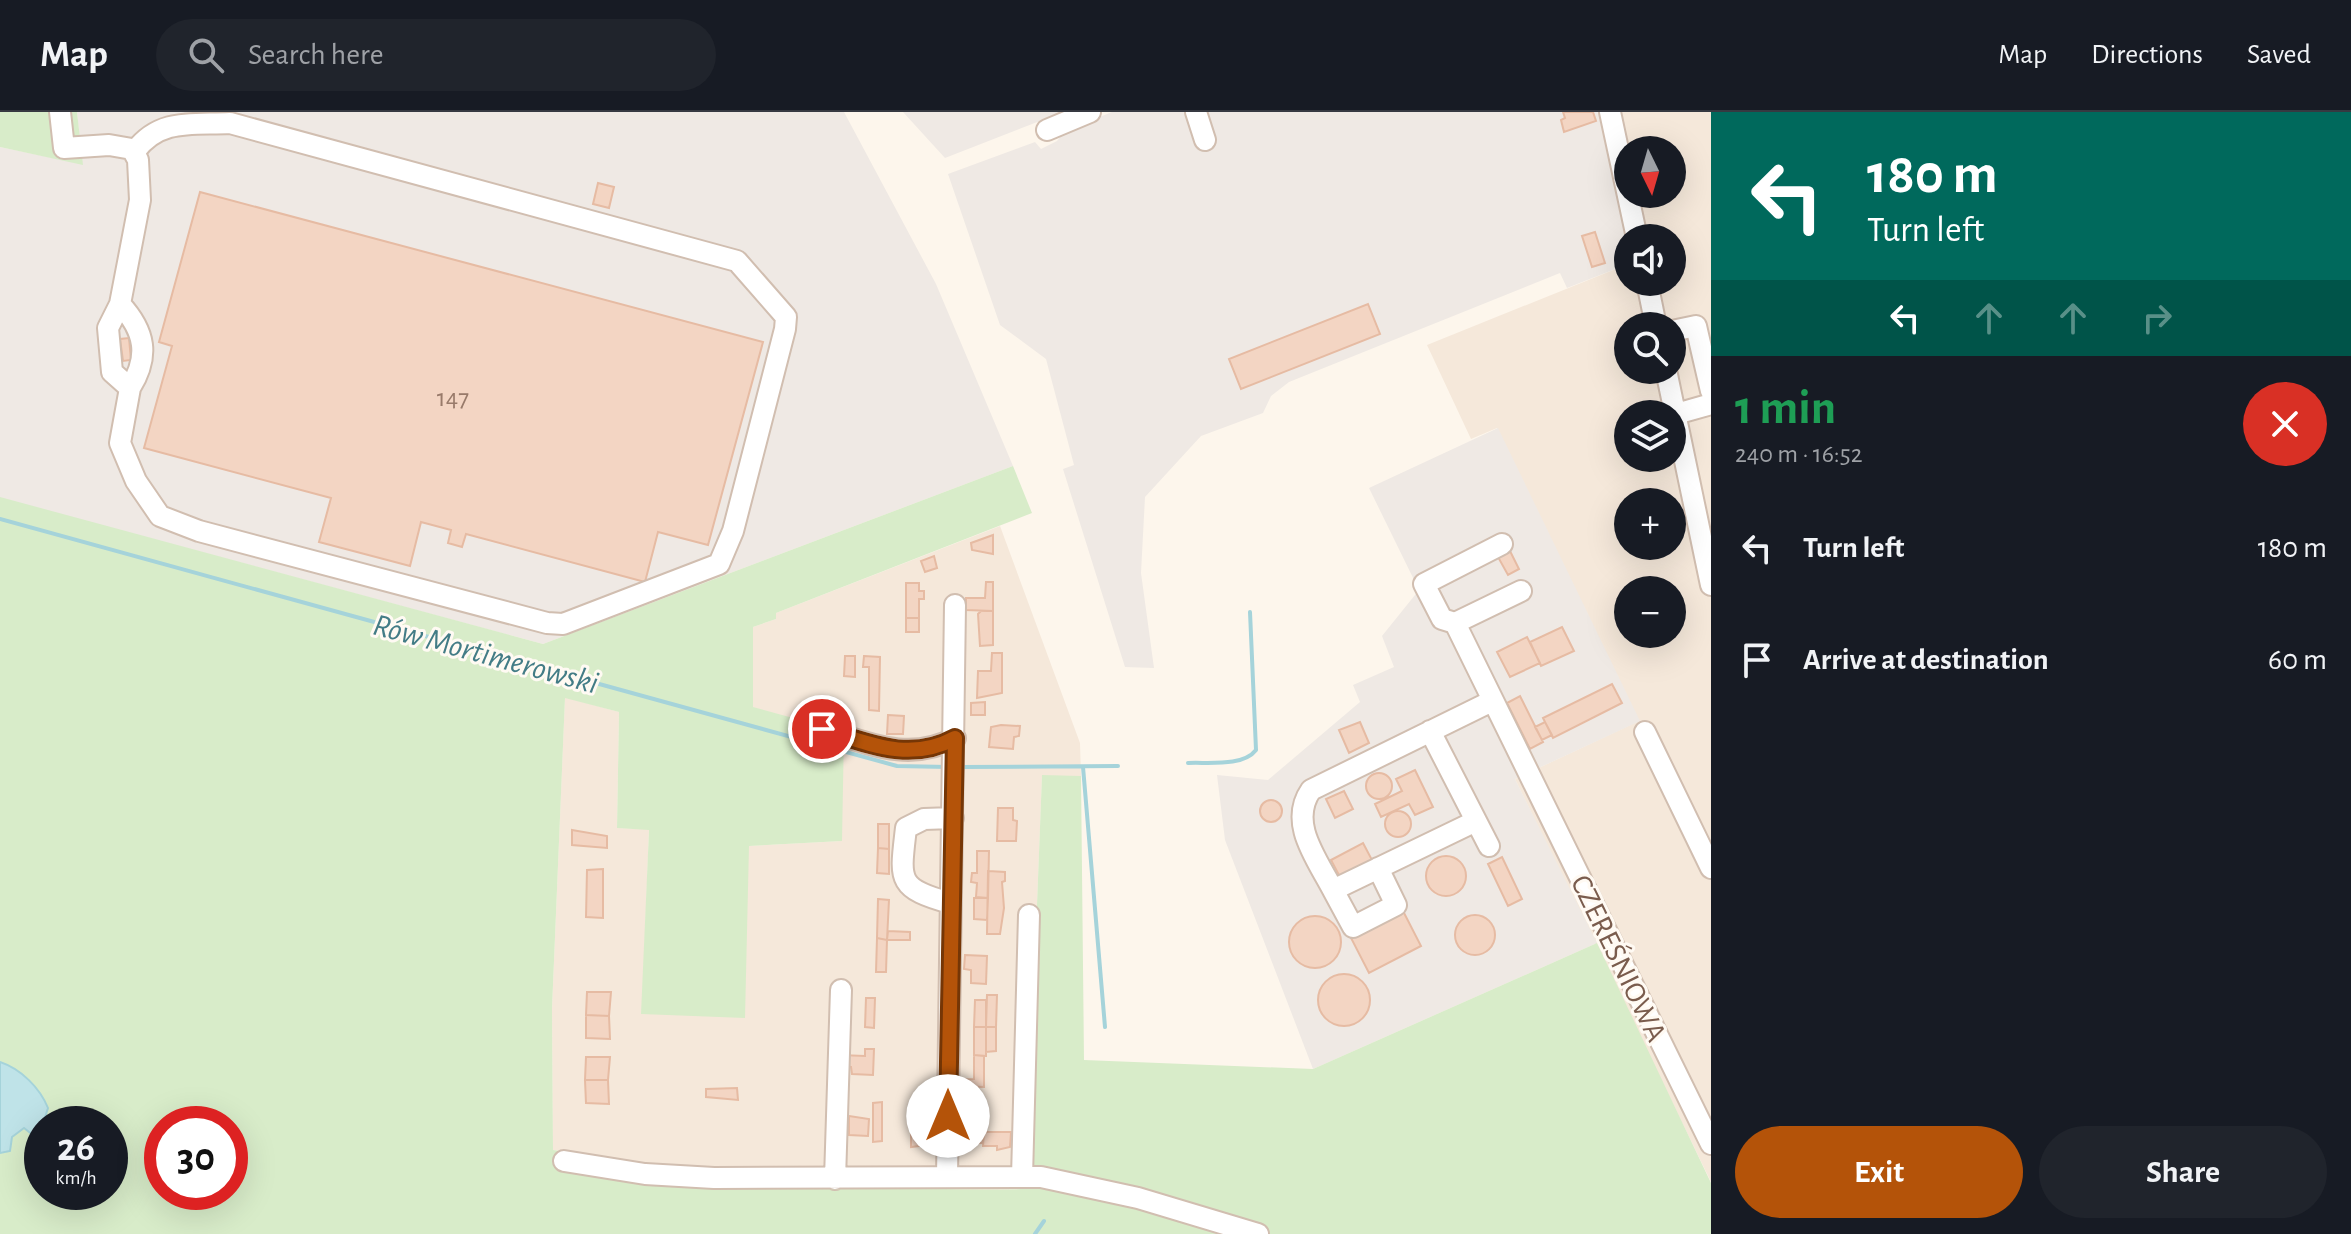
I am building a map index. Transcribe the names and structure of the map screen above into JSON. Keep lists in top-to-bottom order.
{
  "streets": {
    "street": ["CZEREŚNIOWA"]
  },
  "water": ["Rów Mortimerowski"],
  "house_numbers": ["147"],
  "north": "bottom",
  "page": {
    "header": "Map",
    "search": "Search here",
    "nav": ["Map", "Directions", "Saved"],
    "turn": ["180 m", "Turn left"],
    "map_buttons": ["+", "−"],
    "heading": ["1 min", "240 m · 16:52"],
    "list": [
      {
        "name": "Turn left",
        "value": "180 m"
      },
      {
        "name": "Arrive at destination",
        "value": "60 m"
      }
    ],
    "speed": "26 km/h",
    "limit": "30",
    "buttons": ["Exit", "Share"]
  }
}
